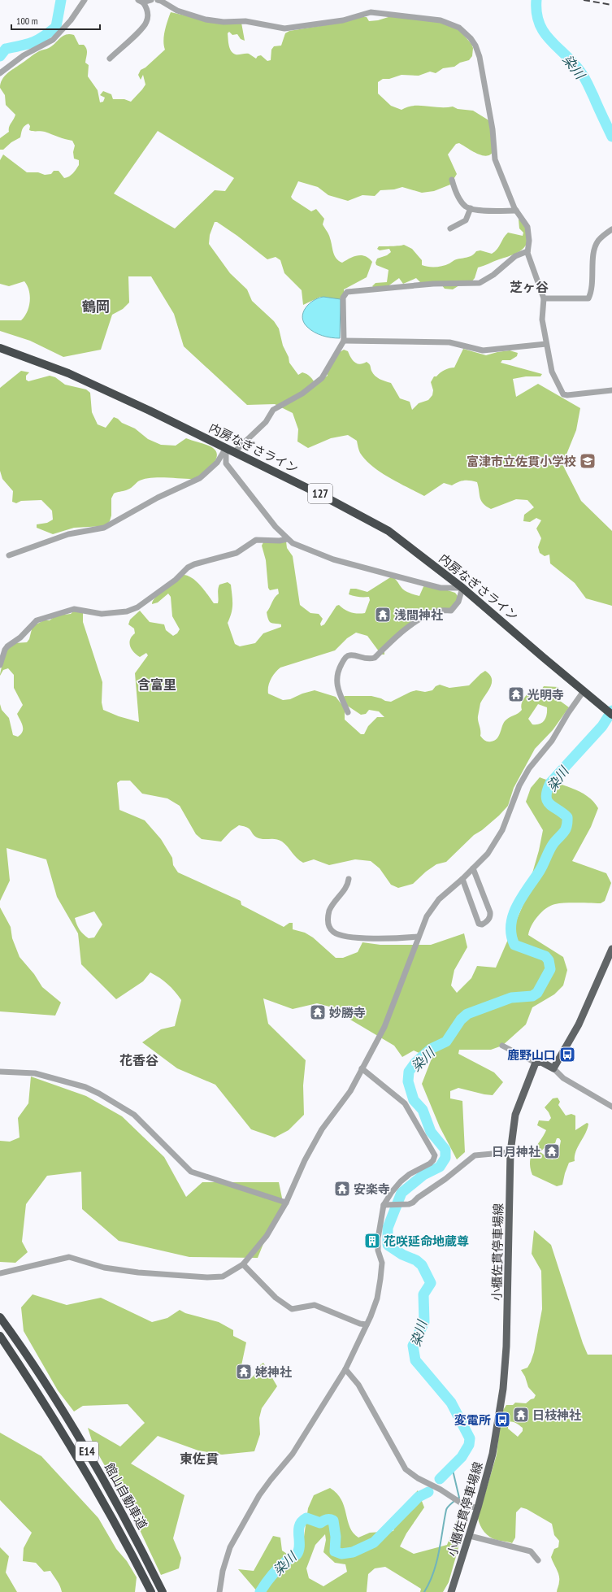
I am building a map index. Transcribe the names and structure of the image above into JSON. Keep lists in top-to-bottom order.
{
  "streets": {
    "highway": [
      "内房なぎさライン",
      "127",
      "E14",
      "館山自動車道"
    ],
    "main road": ["小櫃佐貫停車場線"]
  },
  "districts": [
    "芝ヶ谷",
    "鶴岡",
    "含富里",
    "花香谷",
    "東佐貫"
  ],
  "water": ["染川"],
  "places": {
    "school or university": ["富津市立佐貫小学校"],
    "temple": [
      "浅間神社",
      "光明寺",
      "妙勝寺",
      "日月神社",
      "安楽寺",
      "姥神社",
      "日枝神社"
    ],
    "bus stop": ["鹿野山口", "変電所"],
    "building": ["花咲延命地蔵尊"]
  },
  "scale_bar": "100 m"
}
